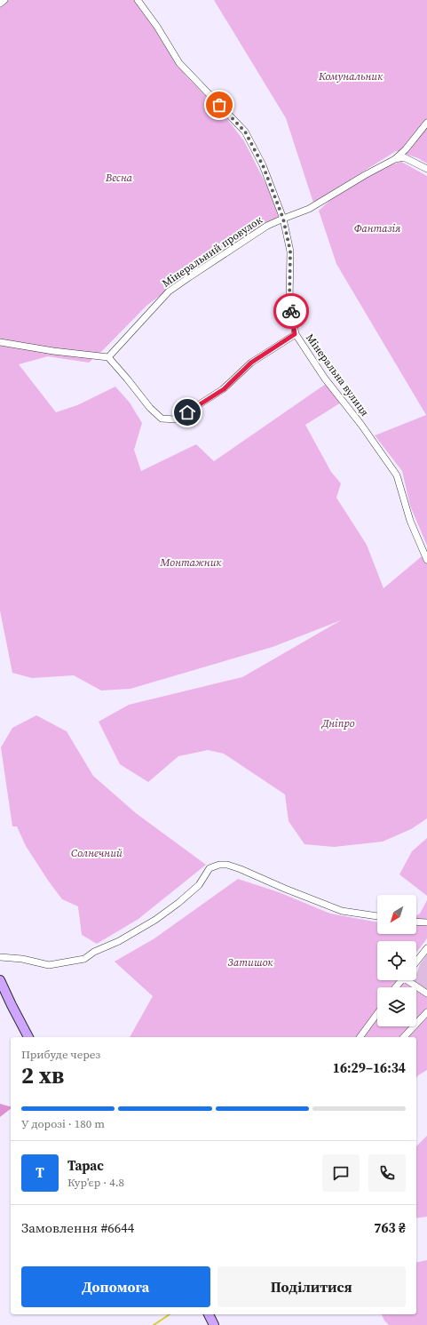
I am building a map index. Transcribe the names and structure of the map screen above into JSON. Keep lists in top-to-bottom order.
{
  "streets": {
    "street": ["Мінеральний провулок", "Мінеральна вулиця"]
  },
  "crossings": [
    ["Мінеральний провулок", "Мінеральна вулиця"]
  ],
  "parks": [
    "Комунальник",
    "Весна",
    "Фантазія",
    "Монтажник",
    "Дніпро",
    "Солнечний",
    "Затишок"
  ],
  "north": "bottom left",
  "page": {
    "heading": ["2 хв", "Прибуде через", "16:29–16:34"],
    "panel": [
      "Тарас",
      "Кур’єр · 4.8",
      "Замовлення #6644",
      "763 ₴"
    ],
    "bar": "У дорозі · 180 m",
    "round": "Т",
    "buttons": ["Допомога", "Поділитися"]
  }
}
